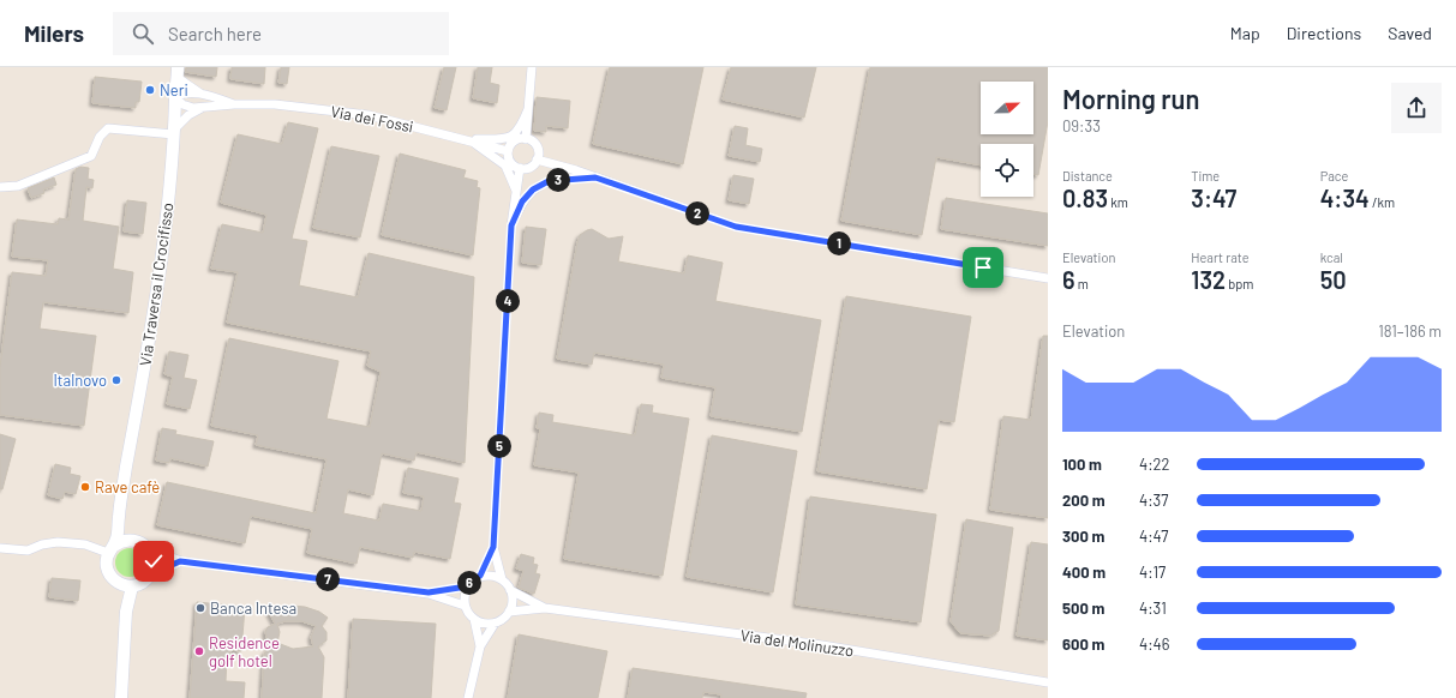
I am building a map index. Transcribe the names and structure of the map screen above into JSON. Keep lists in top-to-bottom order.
{
  "streets": {
    "street": ["Via dei Fossi", "Via Traversa il Crocifisso", "Via del Molinuzzo"]
  },
  "crossings": [
    ["Via dei Fossi", "Via Traversa il Crocifisso"]
  ],
  "places": [
    "Neri",
    "Italnovo",
    "Rave cafè",
    "Banca Intesa",
    "Residence golf hotel"
  ],
  "north": "right",
  "page": {
    "header": "Milers",
    "search": "Search here",
    "nav": ["Map", "Directions", "Saved"],
    "heading": ["Morning run", "09:33"],
    "stats": [
      ["Distance", "0.83 km"],
      ["Time", "3:47"],
      ["Pace", "4:34 /km"],
      ["Elevation", "6 m"],
      ["Heart rate", "132 bpm"],
      ["kcal", "50"]
    ],
    "pins": [
      "3",
      "2",
      "1",
      "4",
      "5",
      "7",
      "6"
    ],
    "chart": ["Elevation", "181–186 m"],
    "list": [
      {
        "name": "100 m",
        "note": "4:22"
      },
      {
        "name": "200 m",
        "note": "4:37"
      },
      {
        "name": "300 m",
        "note": "4:47"
      },
      {
        "name": "400 m",
        "note": "4:17"
      },
      {
        "name": "500 m",
        "note": "4:31"
      },
      {
        "name": "600 m",
        "note": "4:46"
      }
    ]
  }
}
